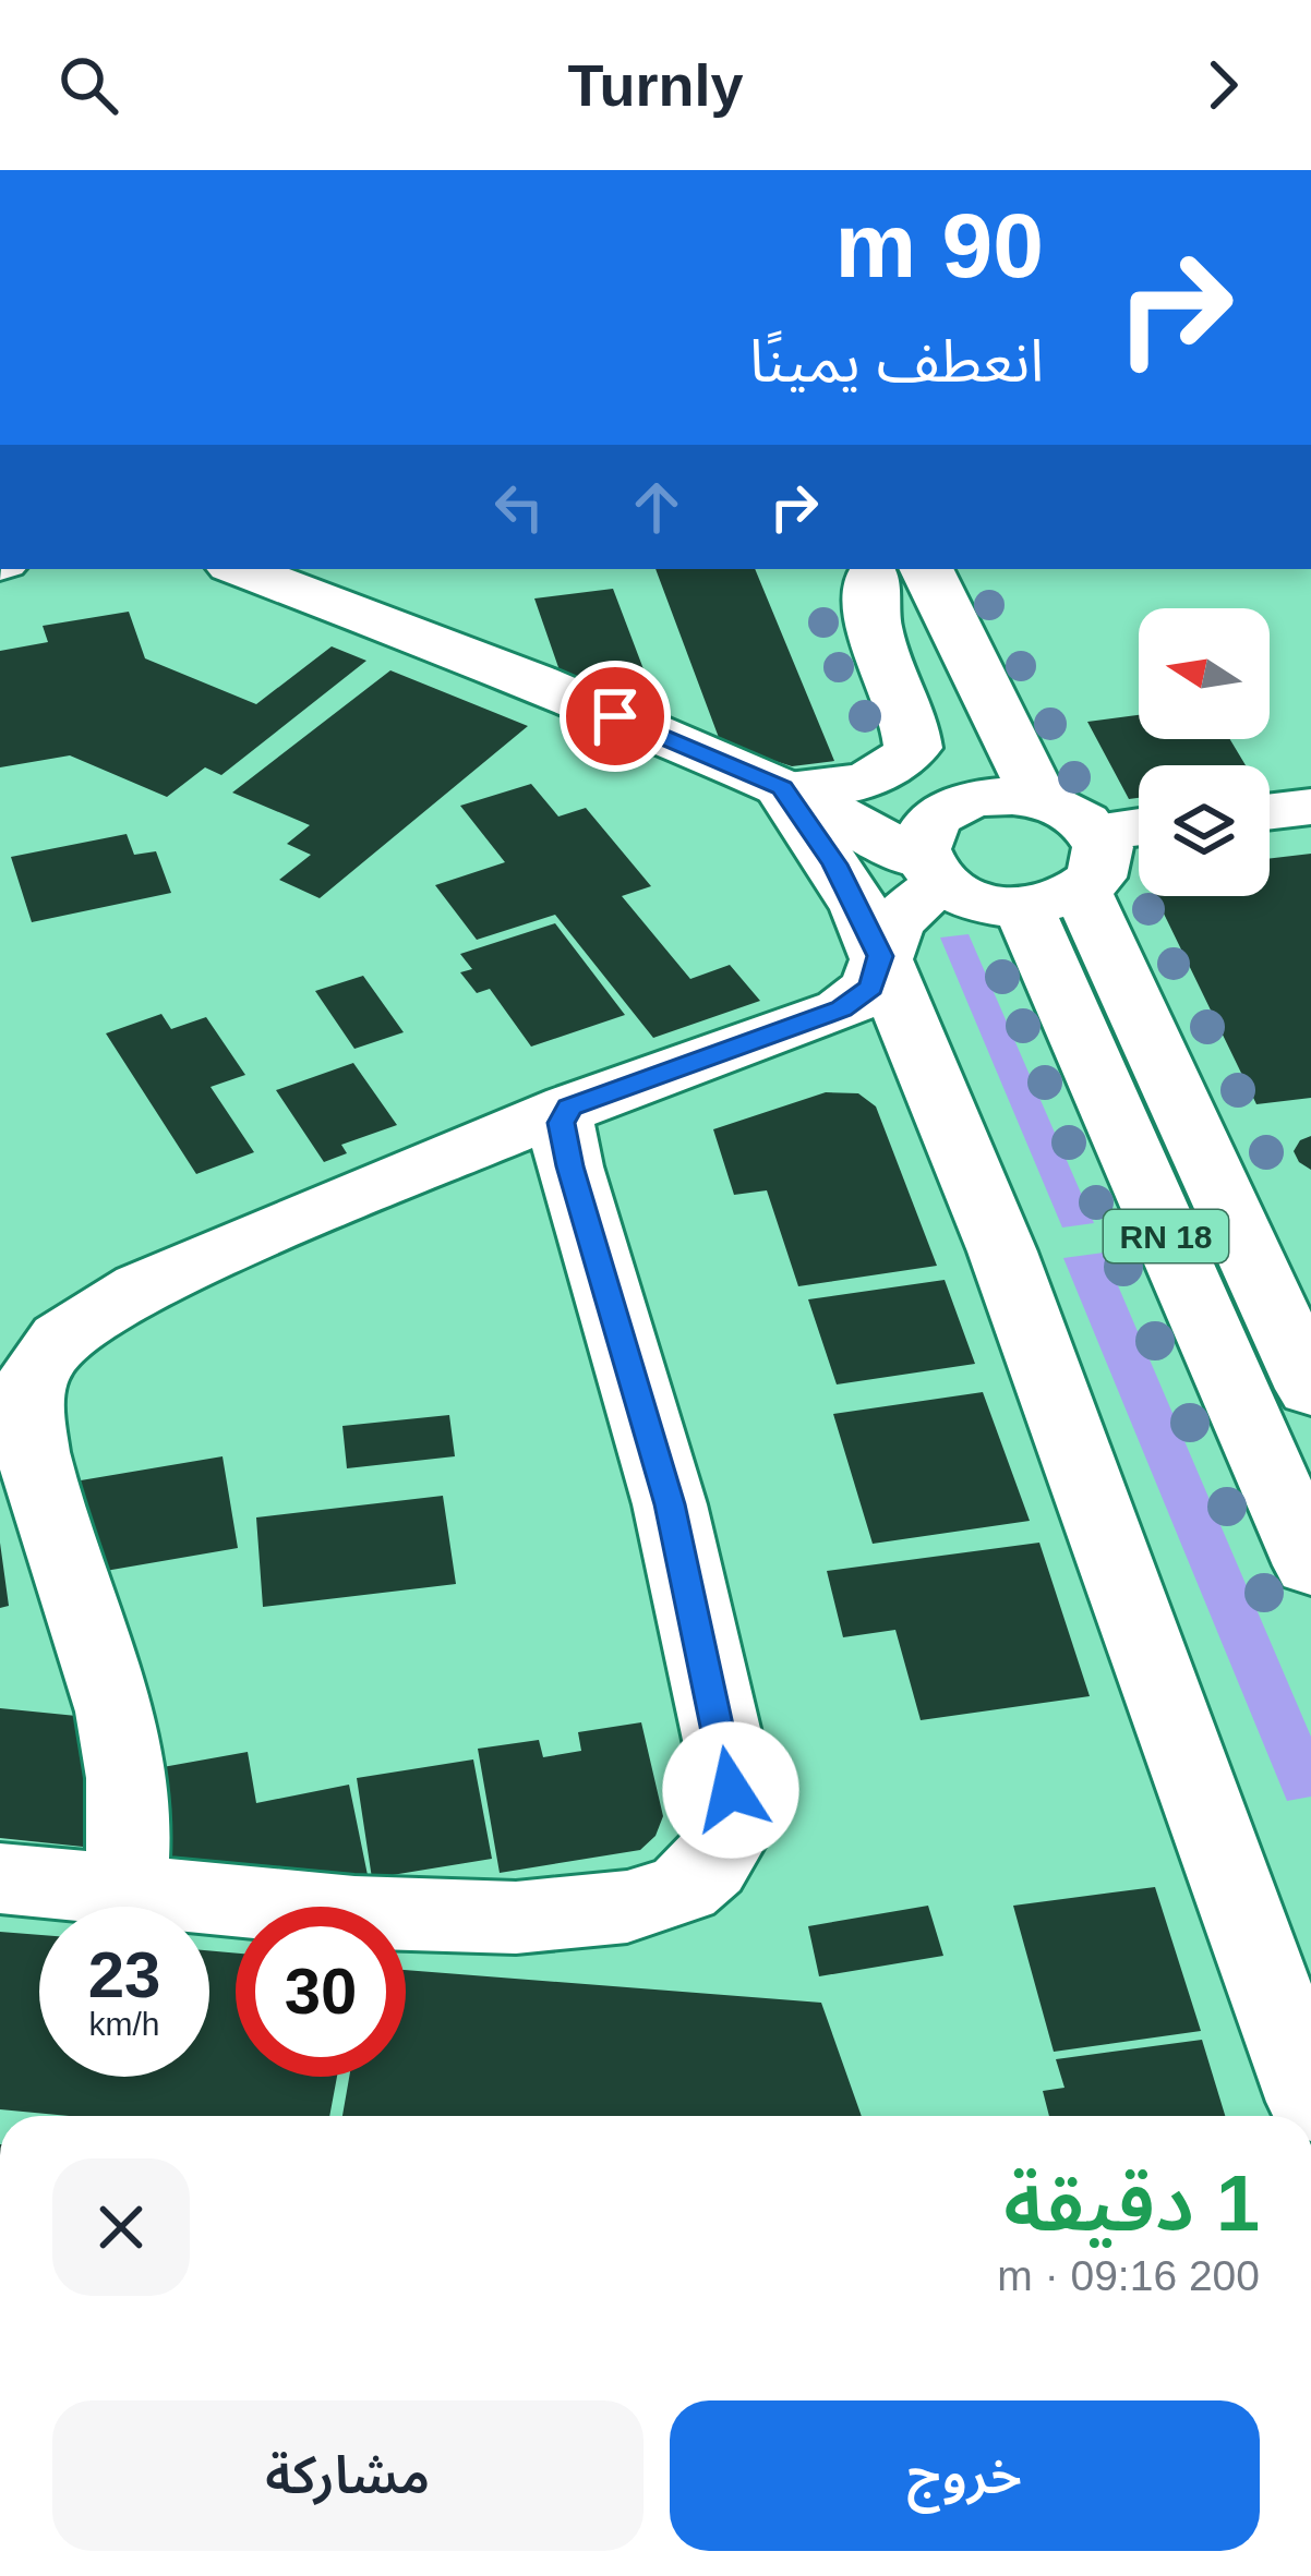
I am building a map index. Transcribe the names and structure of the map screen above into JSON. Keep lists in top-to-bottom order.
{
  "streets": {
    "street": ["RN 18"]
  },
  "north": "left",
  "page": {
    "header": "Turnly",
    "turn": ["90 m", "انعطف يمينًا"],
    "speed": "23 km/h",
    "limit": "30",
    "heading": ["1 دقيقة", "200 m · 09:16"],
    "buttons": ["خروج", "مشاركة"]
  }
}
